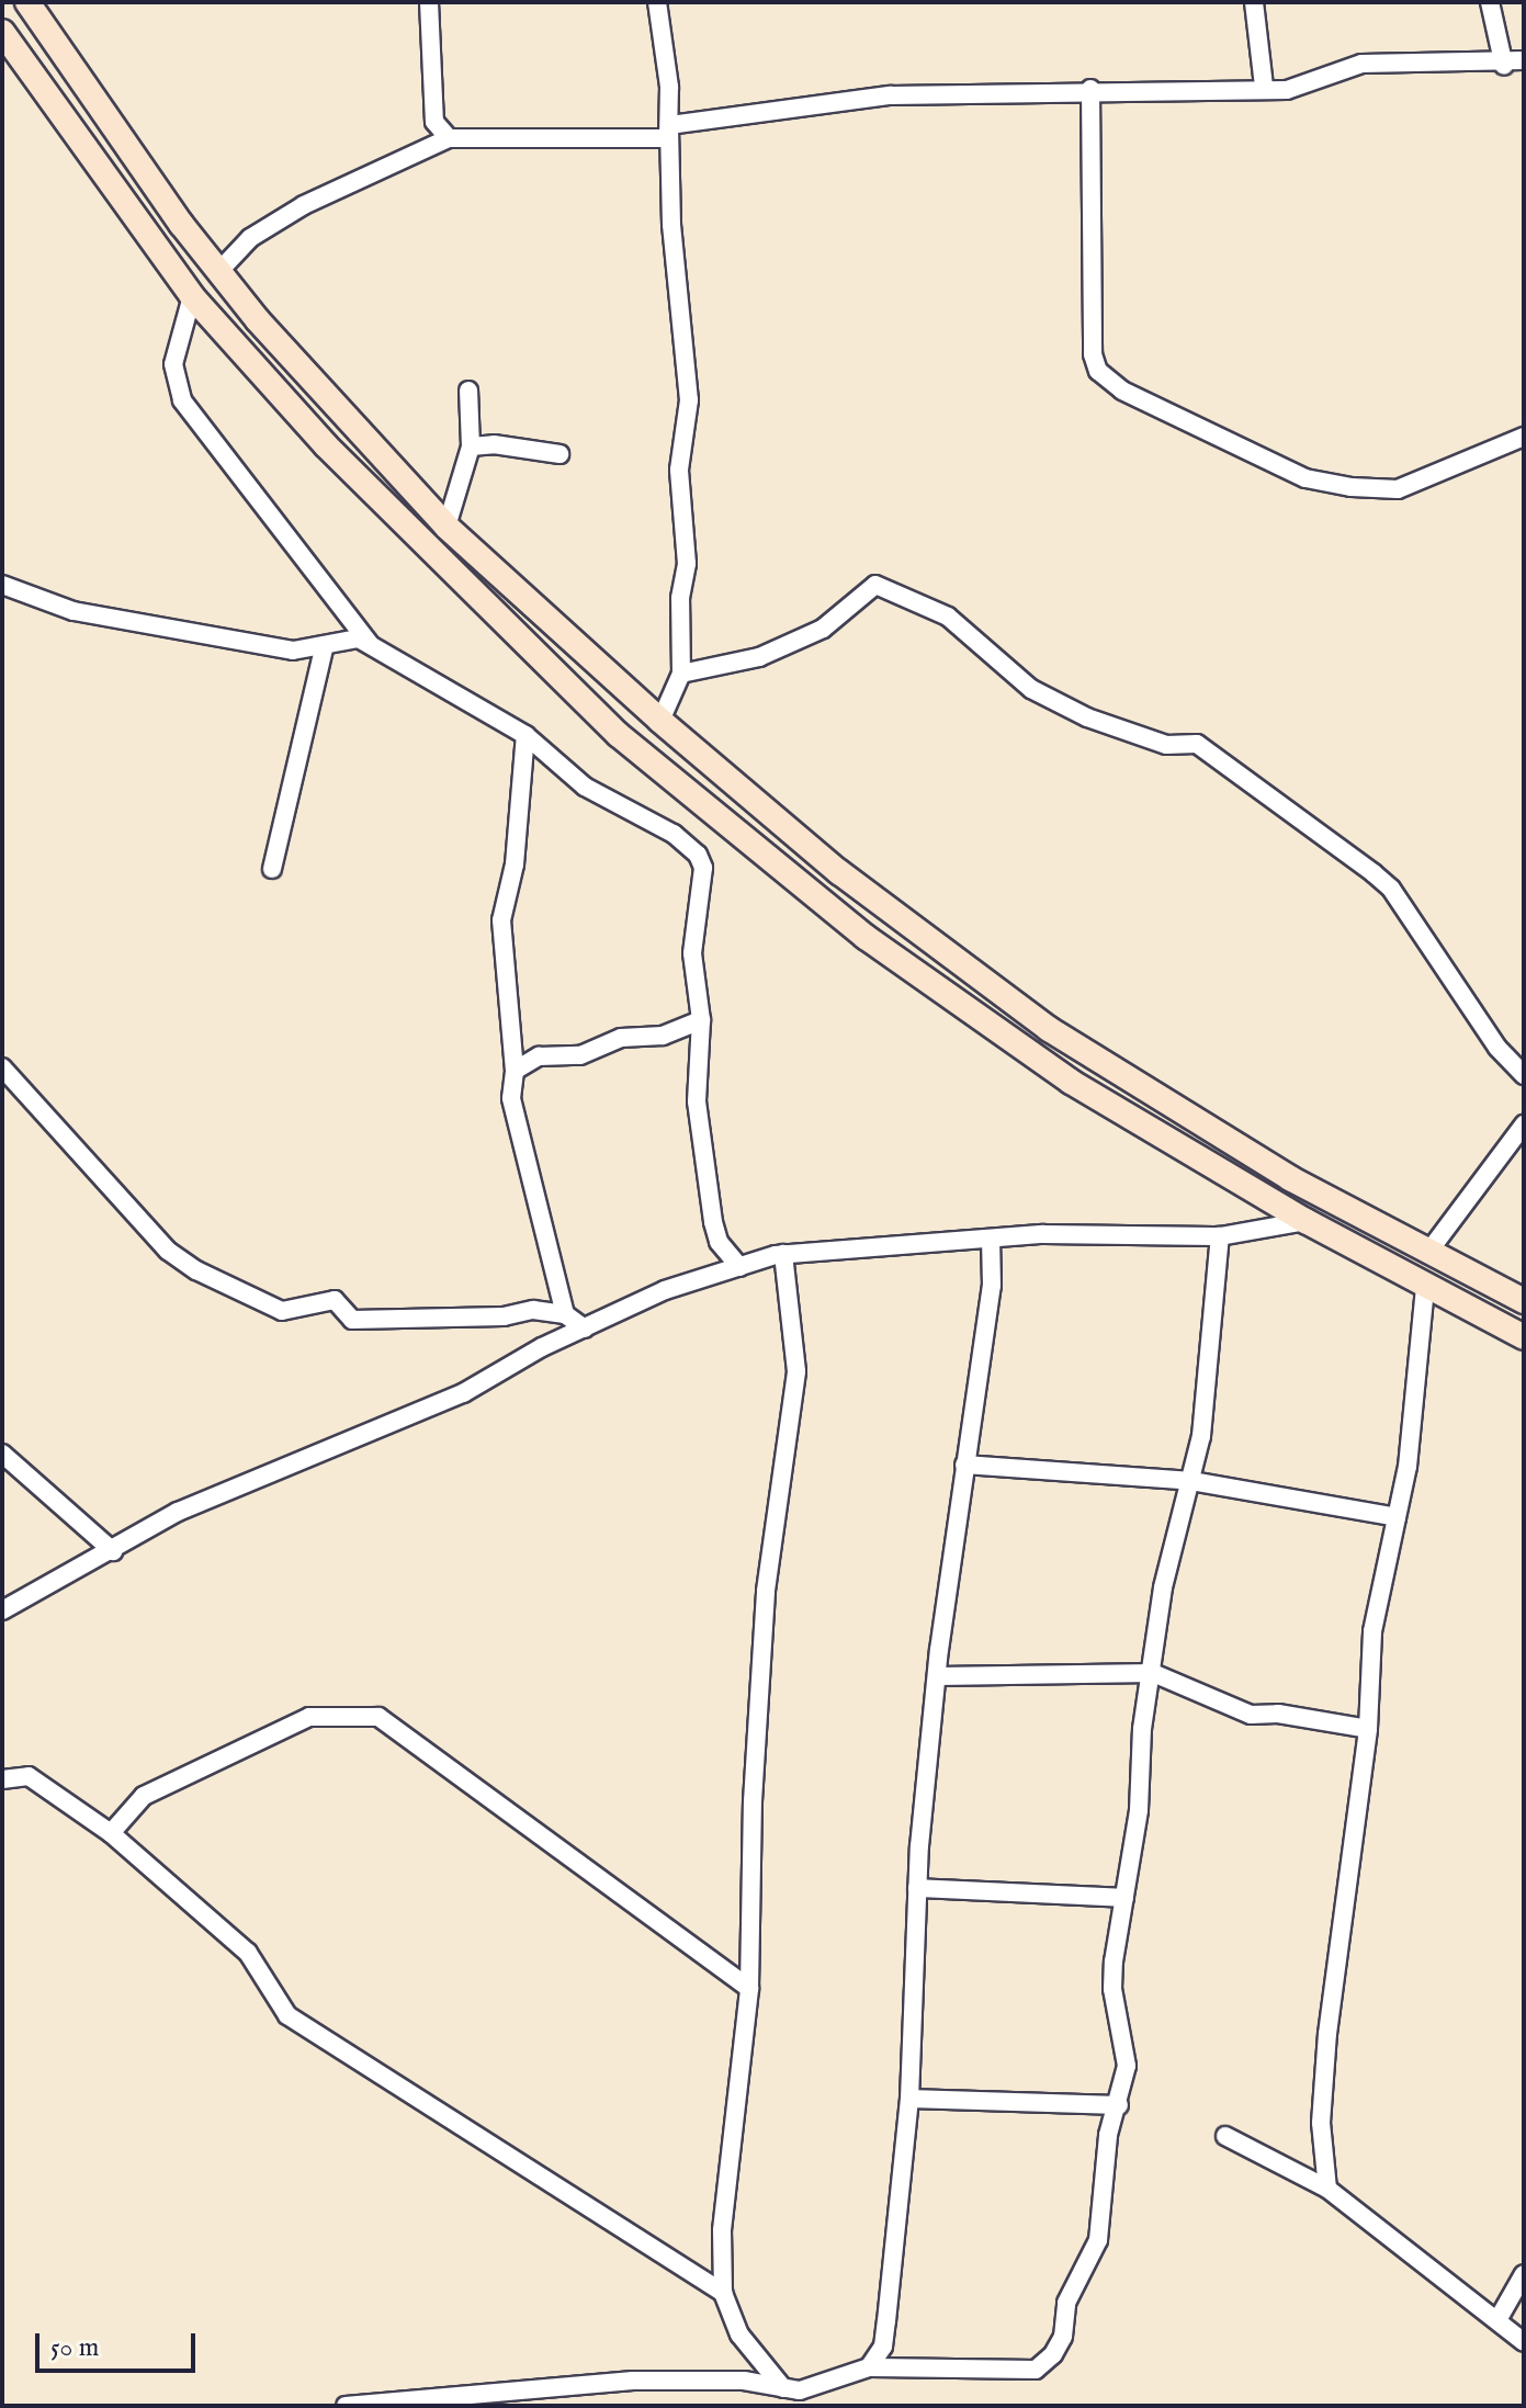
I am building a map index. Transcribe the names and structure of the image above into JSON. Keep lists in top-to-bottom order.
{
  "scale_bar": "50 m"
}
